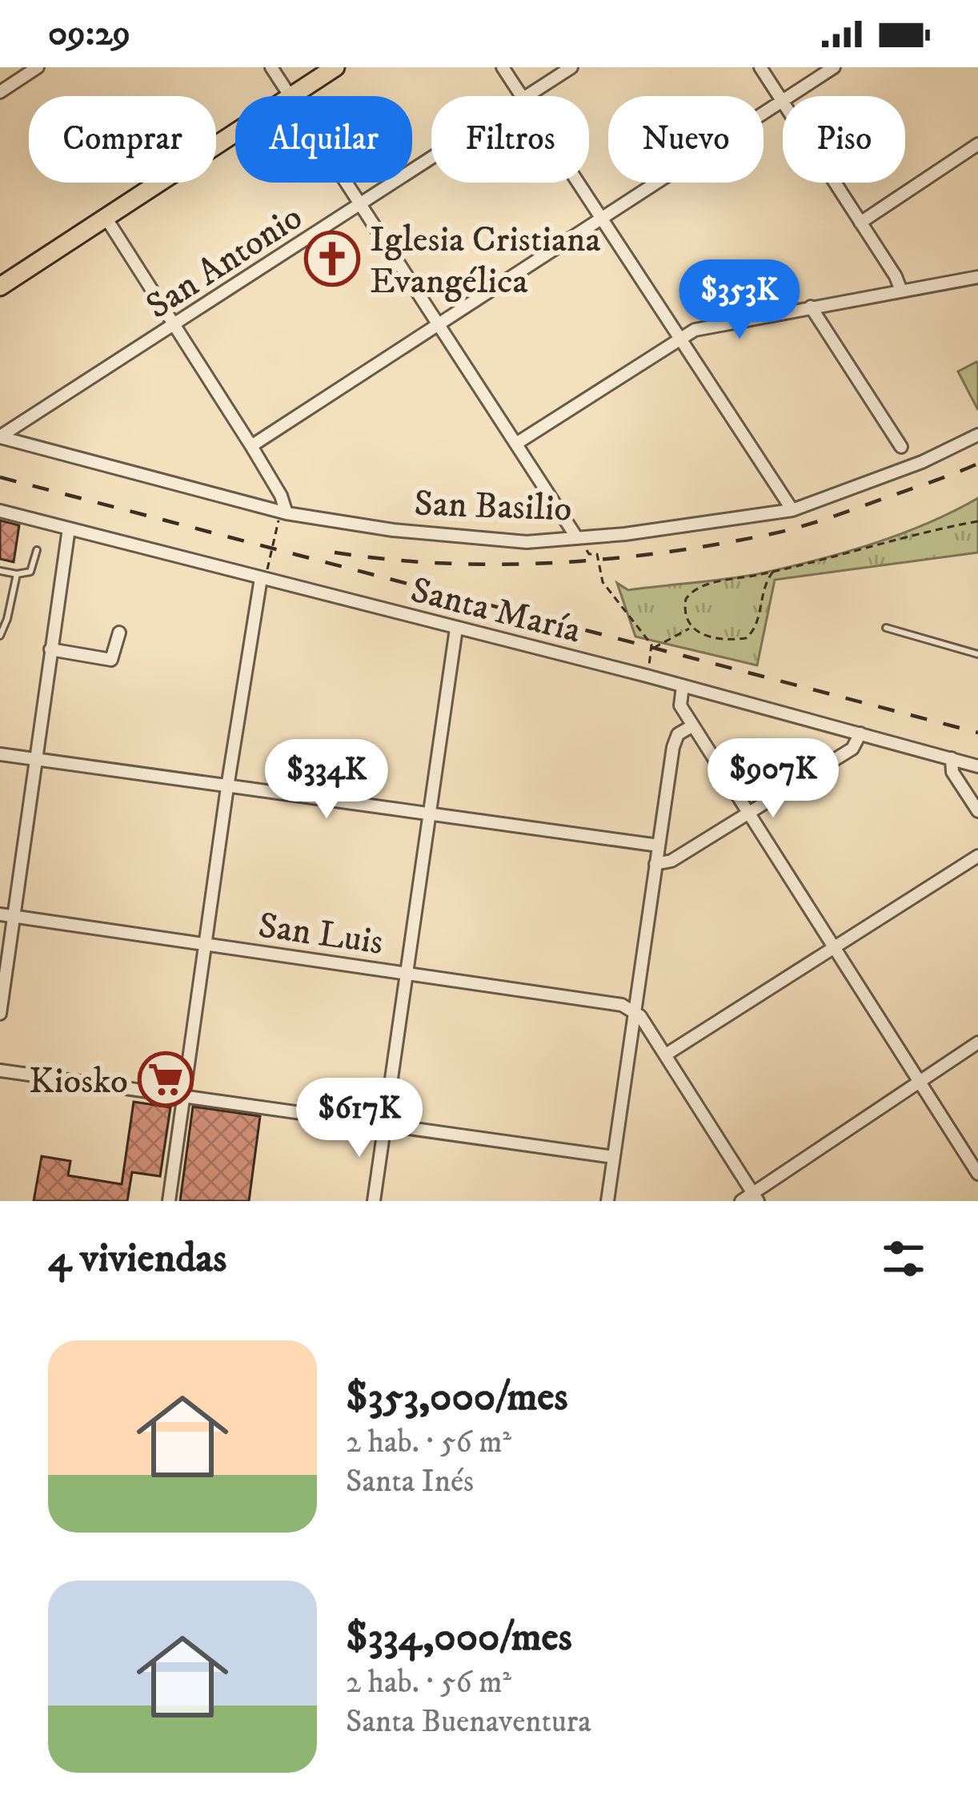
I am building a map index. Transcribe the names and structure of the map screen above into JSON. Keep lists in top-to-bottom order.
{
  "streets": {
    "street": [
      "San Antonio",
      "San Basilio",
      "Santa María",
      "San Luis"
    ]
  },
  "crossings": [
    ["San Antonio", "San Basilio"]
  ],
  "places": {
    "church": ["Iglesia Cristiana Evangélica"],
    "supermarket": ["Kiosko"]
  },
  "page": {
    "status": "09:29",
    "chip": [
      "Comprar",
      "Alquilar",
      "Filtros",
      "Nuevo",
      "Piso"
    ],
    "price": [
      "$353K",
      "$907K",
      "$334K",
      "$617K"
    ],
    "heading": "4 viviendas",
    "list": [
      {
        "name": "$353,000/mes",
        "note": "2 hab. · 56 m² · Santa Inés"
      },
      {
        "name": "$334,000/mes",
        "note": "2 hab. · 56 m² · Santa Buenaventura"
      }
    ]
  }
}
